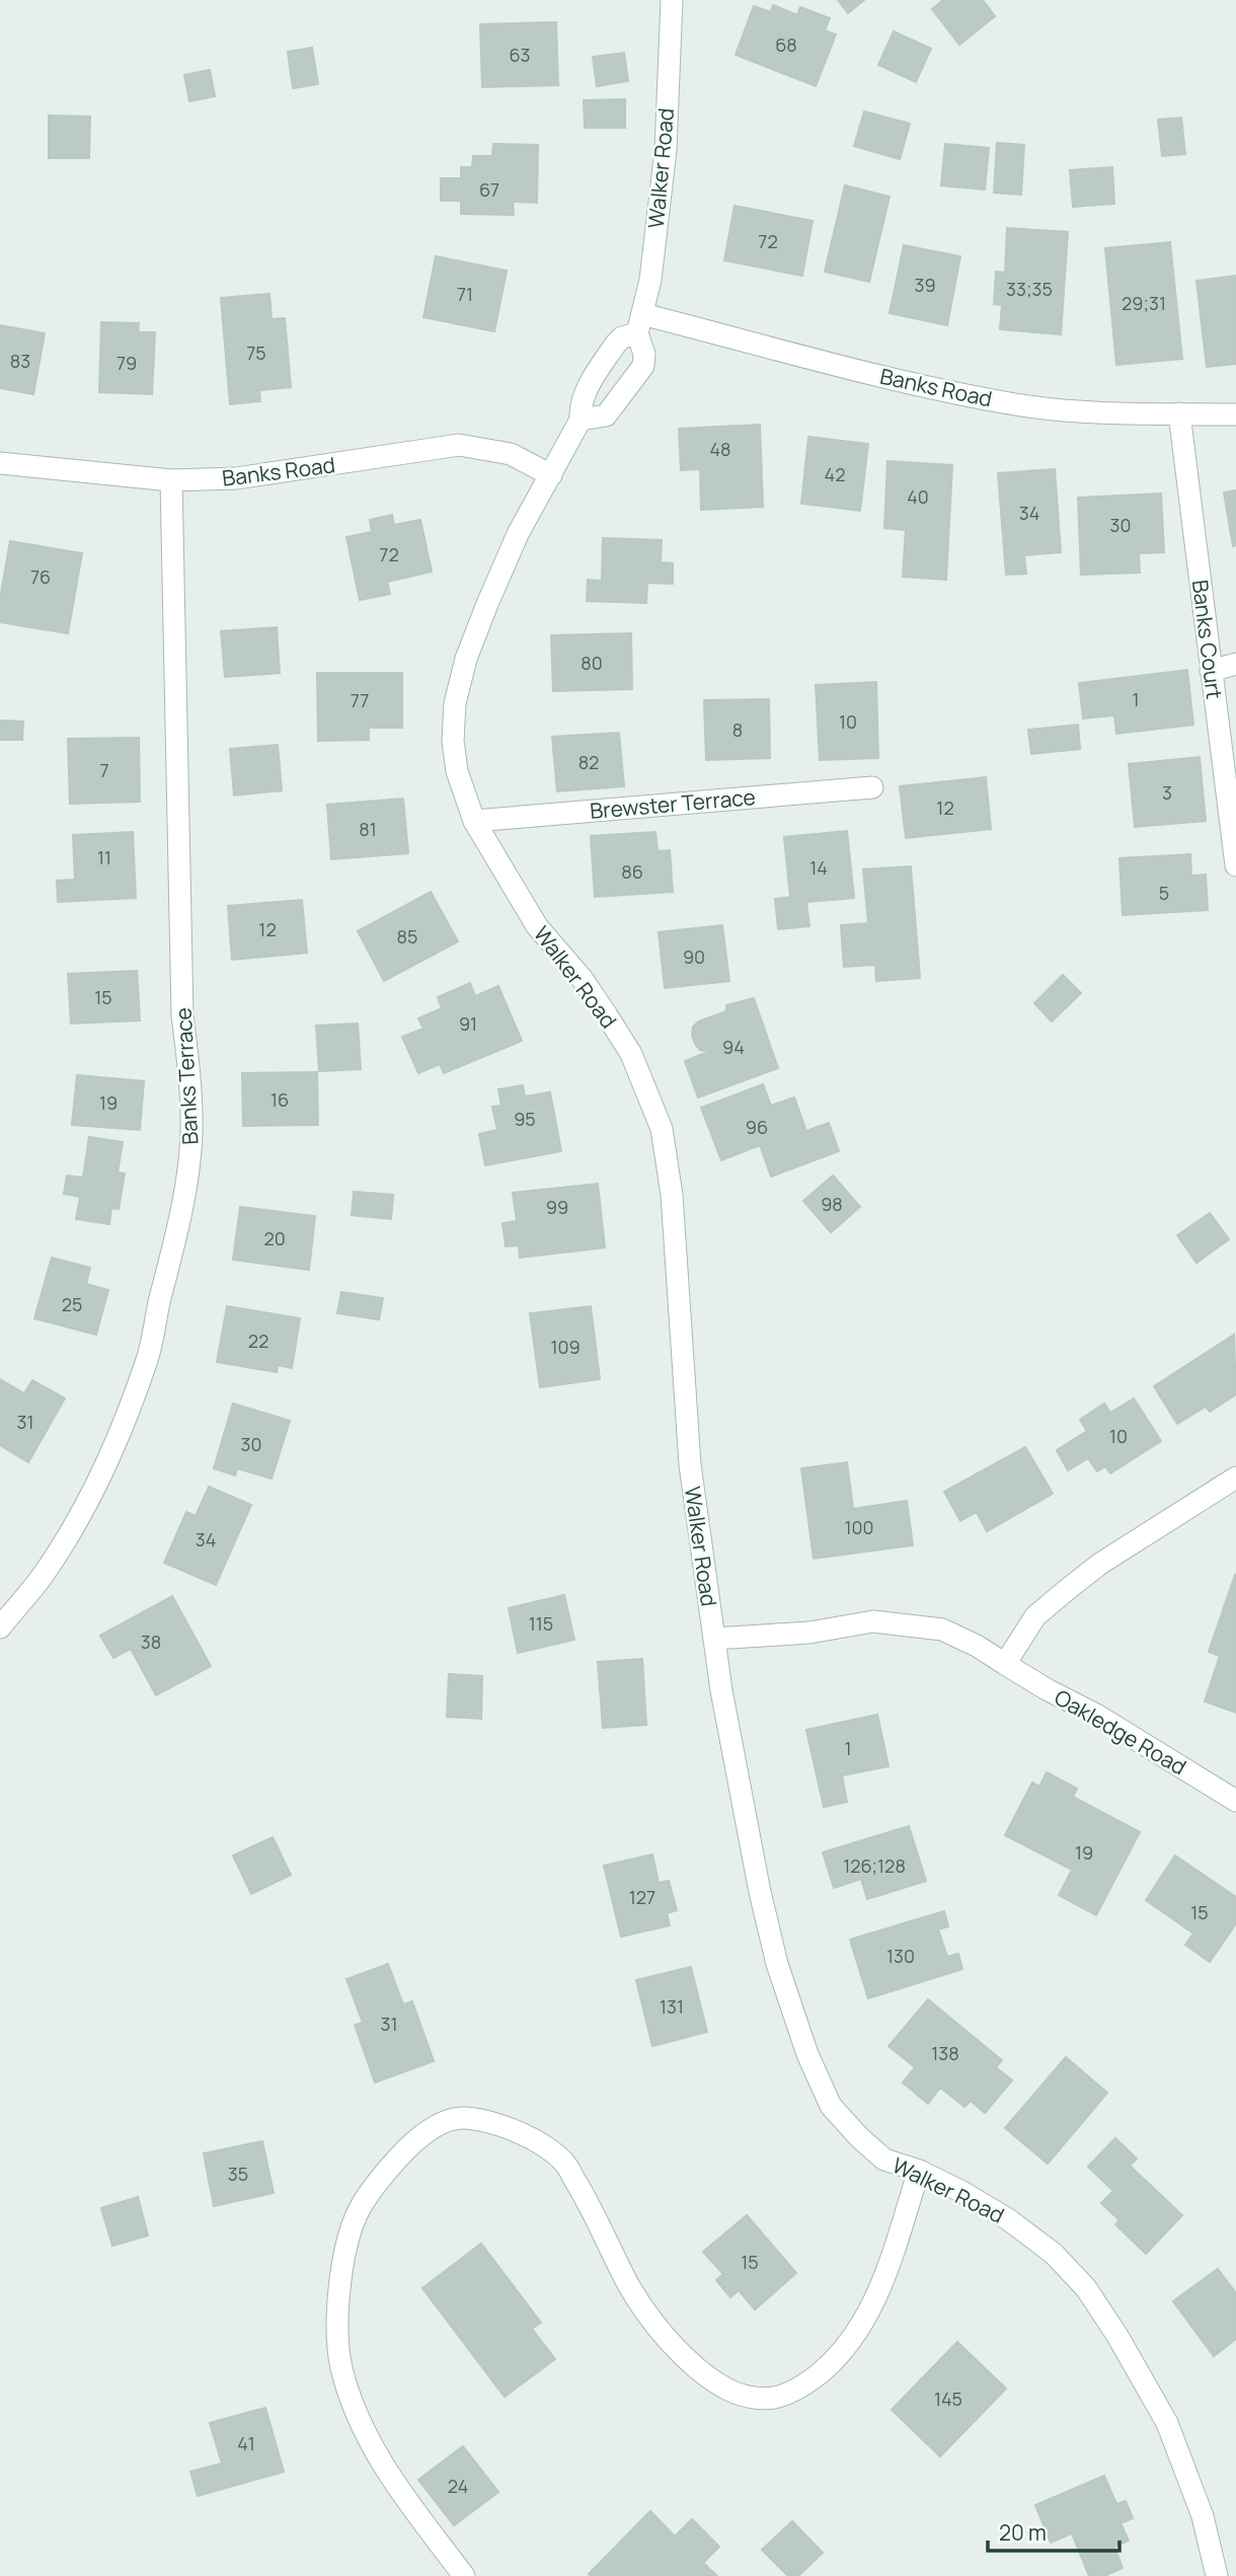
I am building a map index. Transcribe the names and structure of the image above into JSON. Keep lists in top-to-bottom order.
{
  "streets": {
    "street": [
      "Walker Road",
      "Banks Road",
      "Banks Court",
      "Brewster Terrace",
      "Banks Terrace",
      "Oakledge Road"
    ]
  },
  "crossings": [
    ["Walker Road", "Banks Road"],
    ["Walker Road", "Brewster Terrace"],
    ["Walker Road", "Oakledge Road"],
    ["Banks Road", "Banks Court"],
    ["Banks Road", "Banks Terrace"]
  ],
  "house_numbers": [
    "68",
    "63",
    "67",
    "72",
    "39",
    "33;35",
    "71",
    "29;31",
    "75",
    "83",
    "79",
    "48",
    "42",
    "40",
    "34",
    "30",
    "72",
    "76",
    "80",
    "1",
    "77",
    "10",
    "8",
    "82",
    "7",
    "3",
    "12",
    "81",
    "11",
    "14",
    "86",
    "5",
    "12",
    "85",
    "90",
    "15",
    "91",
    "94",
    "16",
    "19",
    "95",
    "96",
    "98",
    "99",
    "20",
    "25",
    "22",
    "109",
    "31",
    "10",
    "30",
    "100",
    "34",
    "115",
    "38",
    "1",
    "19",
    "126;128",
    "127",
    "15",
    "130",
    "131",
    "31",
    "138",
    "35",
    "15",
    "145",
    "41",
    "24"
  ],
  "scale_bar": "20 m"
}
